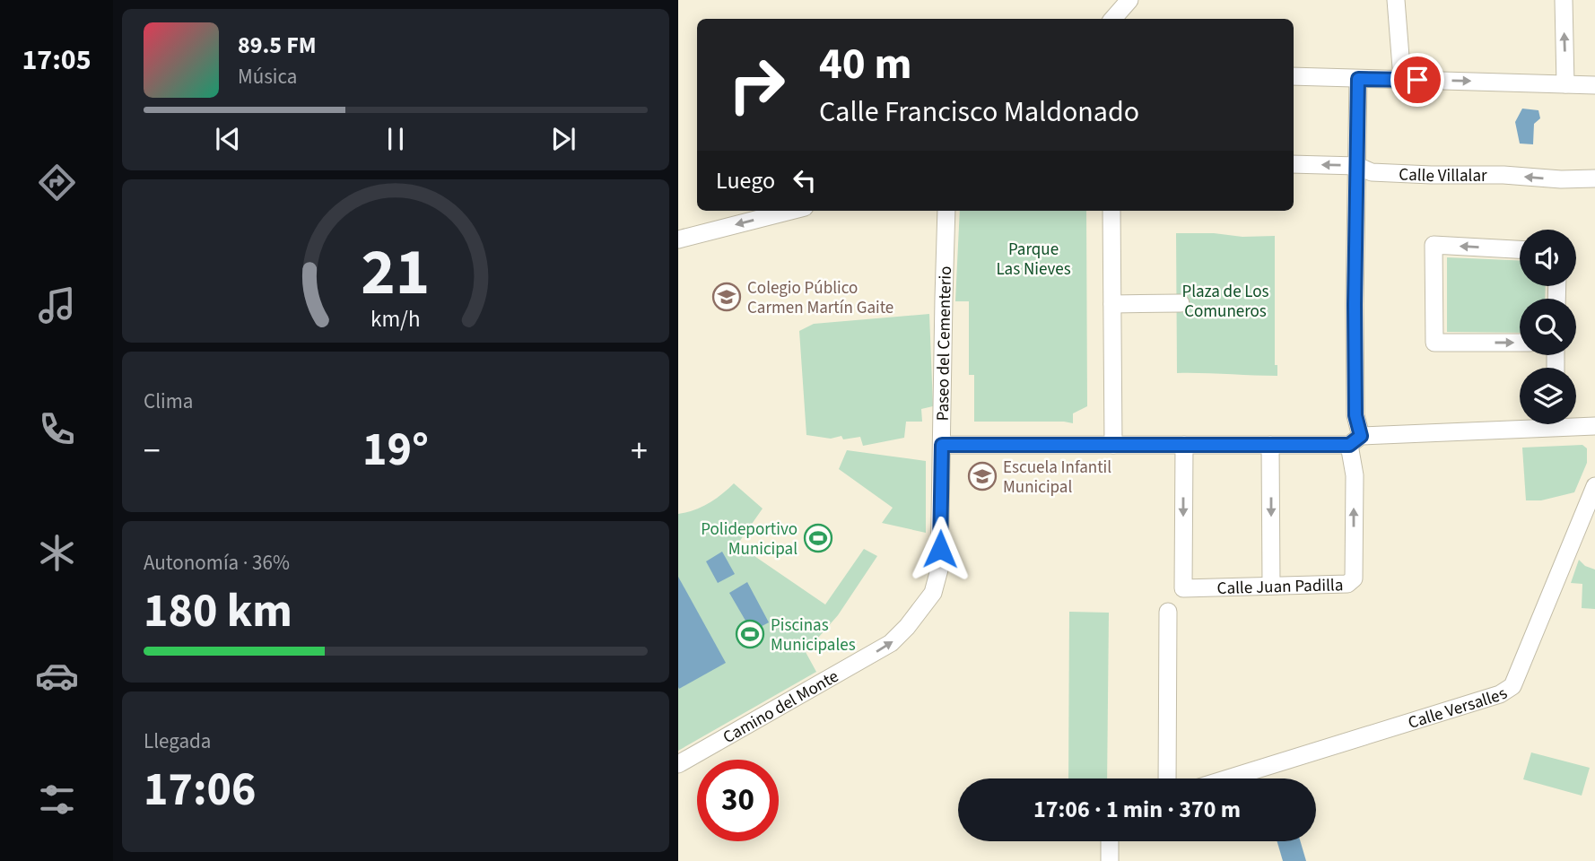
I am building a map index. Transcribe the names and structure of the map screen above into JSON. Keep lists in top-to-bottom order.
{
  "streets": {
    "street": [
      "Calle Villalar",
      "Paseo del Cementerio",
      "Calle Juan Padilla",
      "Camino del Monte",
      "Calle Versalles"
    ]
  },
  "crossings": [
    ["Calle Villalar", "Calle Juan Padilla"],
    ["Paseo del Cementerio", "Camino del Monte"]
  ],
  "one_way": ["Camino del Monte"],
  "parks": ["Parque Las Nieves", "Plaza de Los Comuneros"],
  "places": {
    "school or university": ["Colegio Público Carmen Martín Gaite", "Escuela Infantil Municipal"],
    "sports": ["Polideportivo Municipal", "Piscinas Municipales"]
  },
  "page": {
    "tabs": "17:05",
    "turn": ["40 m", "Calle Francisco Maldonado"],
    "song": ["89.5 FM", "Música"],
    "then": "Luego",
    "tile": [
      "Clima",
      ["Autonomía · 36%", "180 km"],
      ["Llegada", "17:06"]
    ],
    "heat": ["−", "19°", "+"],
    "limit": "30",
    "trip": "17:06 · 1 min · 370 m",
    "gauge": ["21", "km/h"]
  }
}
